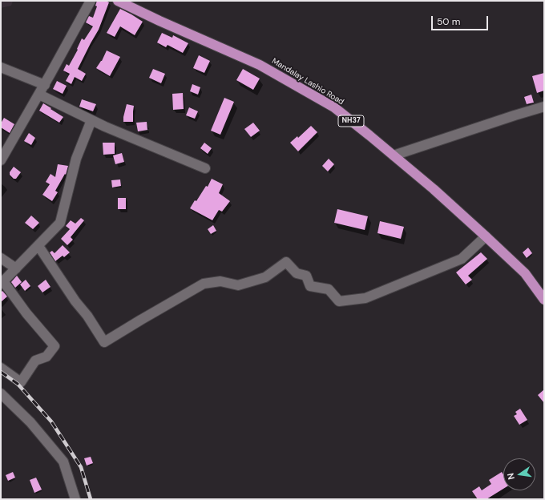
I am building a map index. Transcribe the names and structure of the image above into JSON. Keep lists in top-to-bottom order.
{
  "streets": {
    "highway": ["Mandalay Lashio Road", "NH37"]
  },
  "scale_bar": "50 m",
  "north": "left"
}
